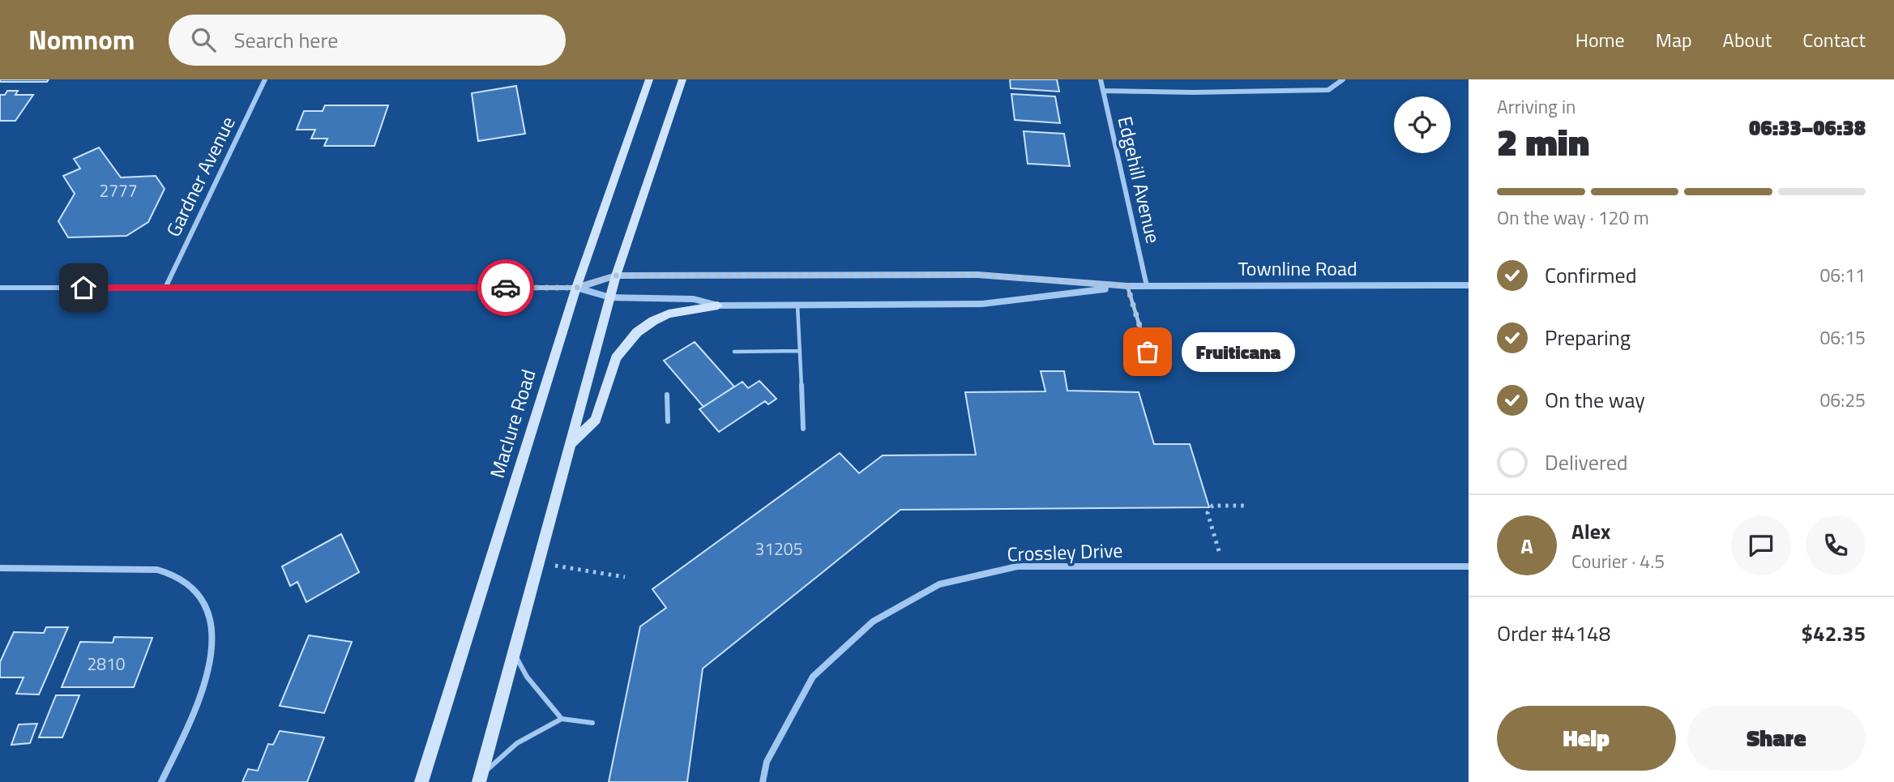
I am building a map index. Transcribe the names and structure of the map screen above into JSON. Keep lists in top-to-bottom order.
{
  "streets": {
    "main road": ["Maclure Road"],
    "street": [
      "Gardner Avenue",
      "Edgehill Avenue",
      "Townline Road",
      "Crossley Drive"
    ]
  },
  "crossings": [
    ["Gardner Avenue", "Townline Road"],
    ["Edgehill Avenue", "Townline Road"],
    ["Townline Road", "Maclure Road"]
  ],
  "places": ["Fruiticana"],
  "house_numbers": ["2777", "31205", "2810"],
  "page": {
    "header": "Nomnom",
    "search": "Search here",
    "nav": [
      "Home",
      "Map",
      "About",
      "Contact"
    ],
    "heading": ["2 min", "Arriving in", "06:33–06:38"],
    "panel": [
      "Alex",
      "Courier · 4.5",
      "Order #4148",
      "$42.35"
    ],
    "bar": "On the way · 120 m",
    "list": [
      ["Confirmed", "06:11"],
      ["Preparing", "06:15"],
      ["On the way", "06:25"],
      "Delivered"
    ],
    "bubble": "Fruiticana",
    "round": "A",
    "buttons": ["Help", "Share"]
  }
}
